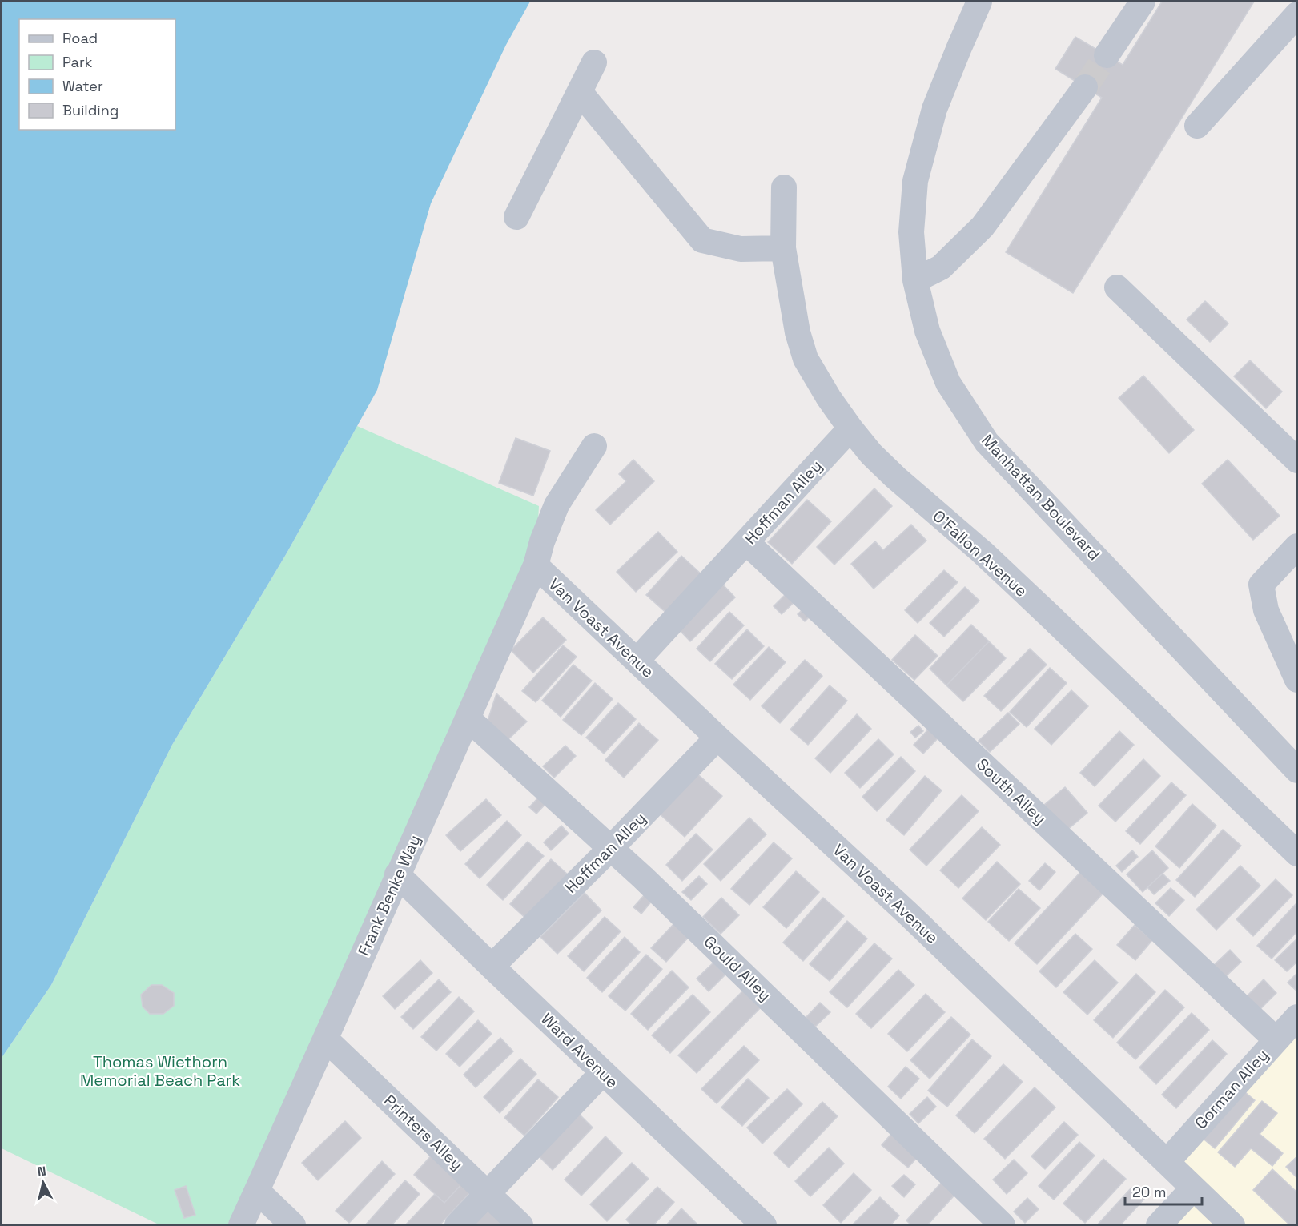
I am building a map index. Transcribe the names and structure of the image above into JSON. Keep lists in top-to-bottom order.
{
  "streets": {
    "street": [
      "Manhattan Boulevard",
      "Hoffman Alley",
      "O’Fallon Avenue",
      "Van Voast Avenue",
      "South Alley",
      "Frank Benke Way",
      "Gould Alley",
      "Ward Avenue",
      "Gorman Alley",
      "Printers Alley"
    ]
  },
  "crossings": [
    ["Hoffman Alley", "O’Fallon Avenue"],
    ["Hoffman Alley", "Van Voast Avenue"],
    ["Hoffman Alley", "South Alley"],
    ["Hoffman Alley", "Gould Alley"],
    ["Hoffman Alley", "Ward Avenue"],
    ["Van Voast Avenue", "Frank Benke Way"],
    ["Van Voast Avenue", "Gorman Alley"],
    ["South Alley", "Gorman Alley"],
    ["Frank Benke Way", "Gould Alley"],
    ["Frank Benke Way", "Ward Avenue"],
    ["Frank Benke Way", "Printers Alley"]
  ],
  "parks": ["Thomas Wiethorn Memorial Beach Park"],
  "legend": [
    "Road",
    "Park",
    "Water",
    "Building"
  ],
  "scale_bar": "20 m",
  "north": "top"
}
